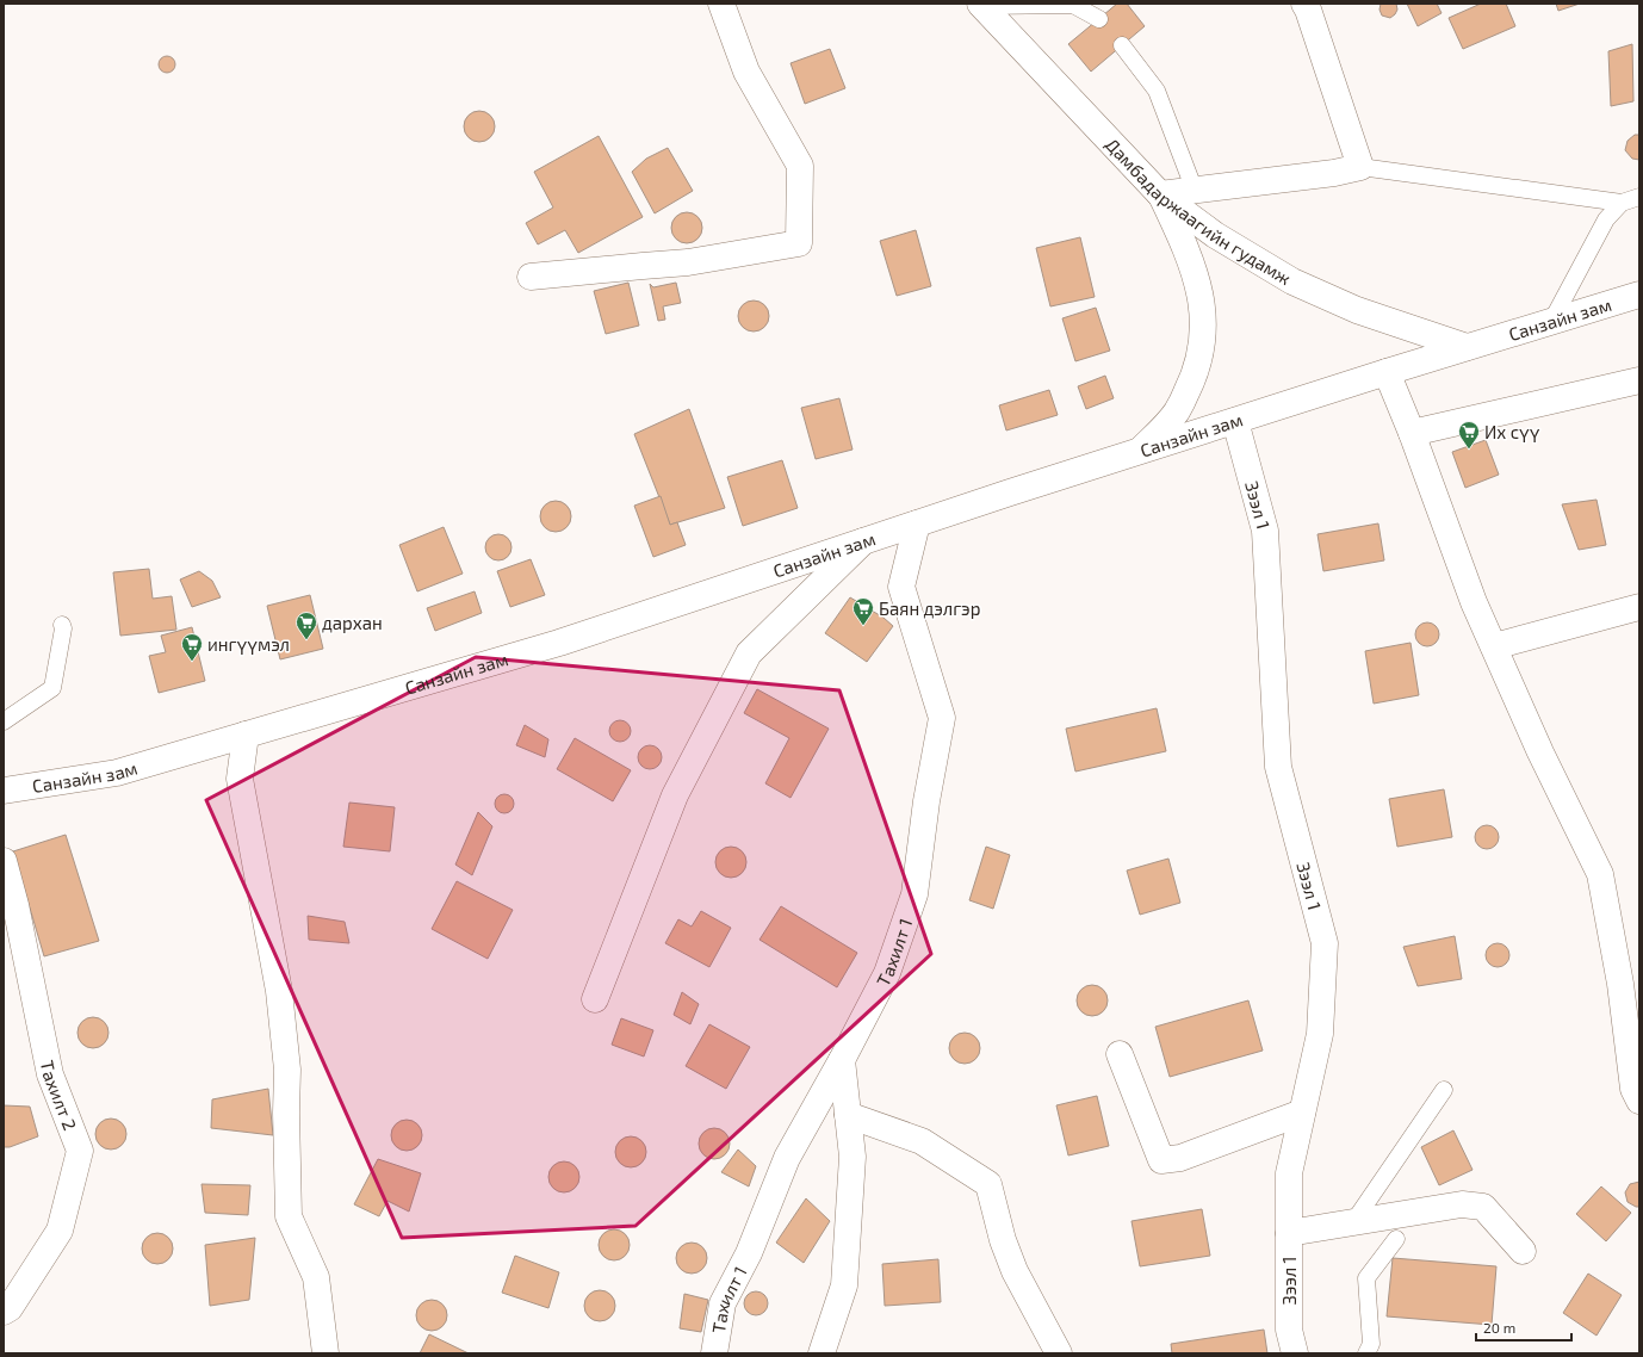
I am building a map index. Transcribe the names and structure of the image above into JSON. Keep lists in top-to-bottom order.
{
  "streets": {
    "street": [
      "Дамбадаржаагийн гудамж",
      "Санзайн зам",
      "Зээл 1",
      "Тахилт 1",
      "Тахилт 2"
    ]
  },
  "crossings": [
    ["Дамбадаржаагийн гудамж", "Санзайн зам"],
    ["Санзайн зам", "Зээл 1"],
    ["Санзайн зам", "Тахилт 1"]
  ],
  "places": {
    "supermarket": [
      "Их сүү",
      "Баян дэлгэр",
      "дархан",
      "ингүүмэл"
    ]
  },
  "scale_bar": "20 m"
}
